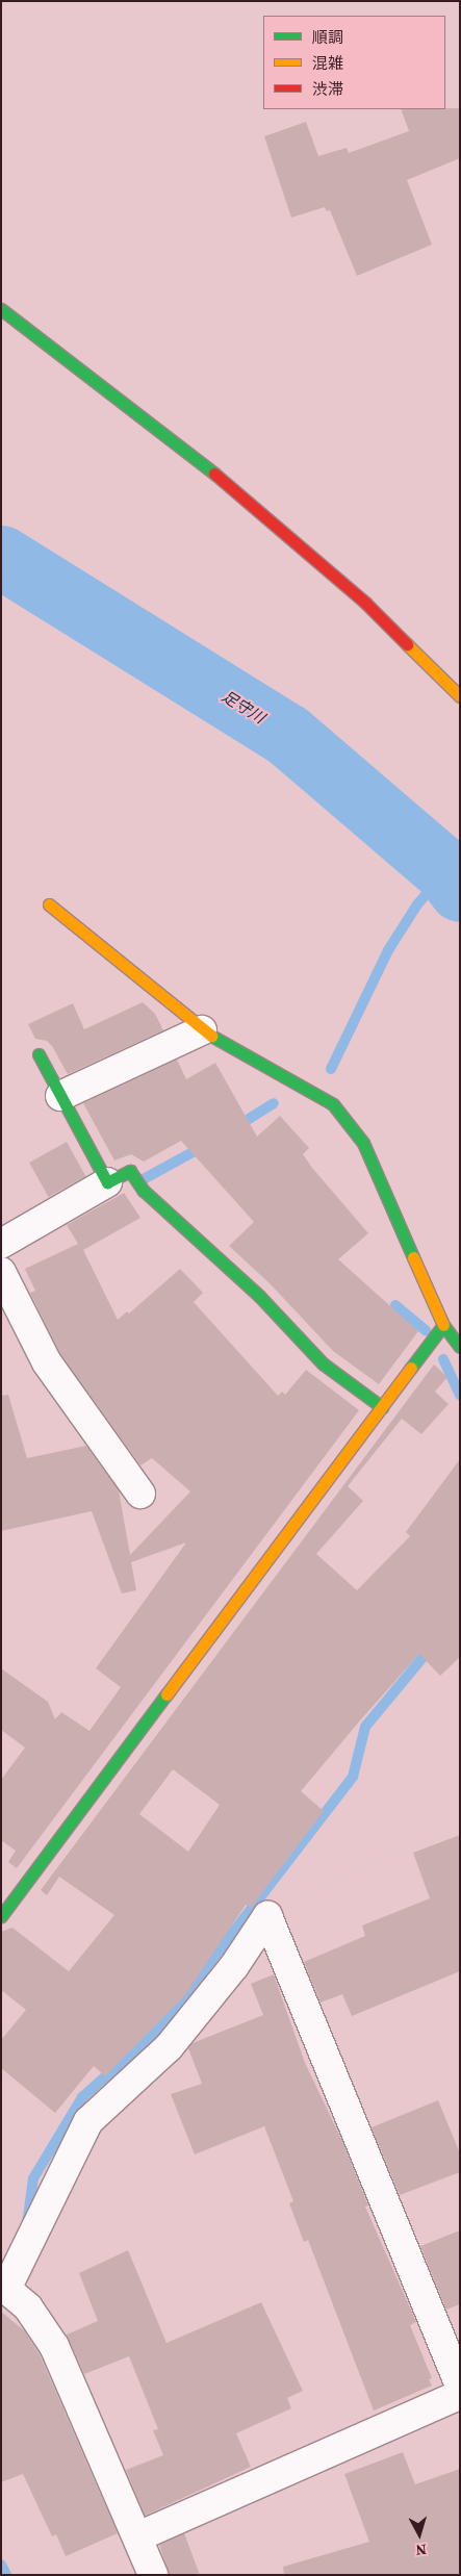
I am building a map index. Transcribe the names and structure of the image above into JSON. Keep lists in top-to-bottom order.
{
  "water": ["足守川"],
  "legend": ["順調", "混雑", "渋滞"],
  "north": "bottom"
}
